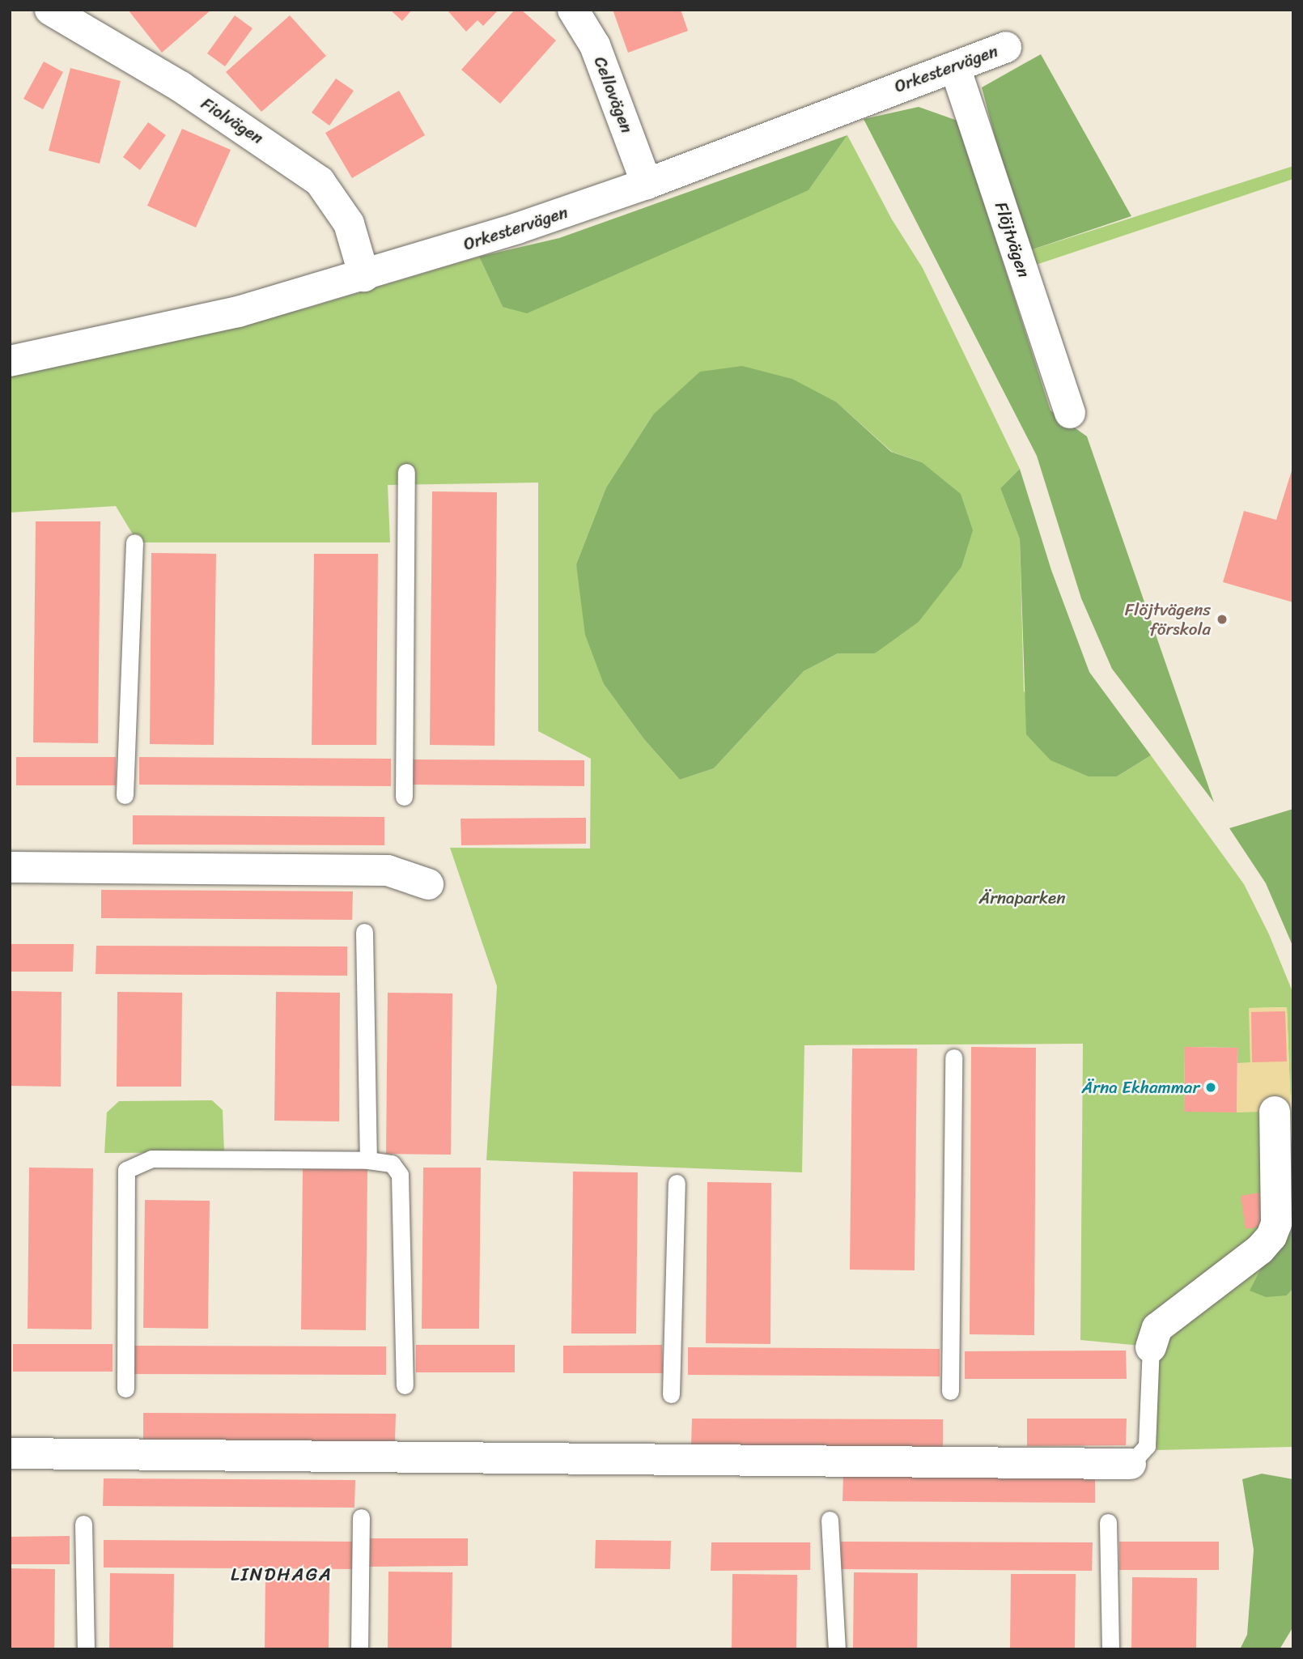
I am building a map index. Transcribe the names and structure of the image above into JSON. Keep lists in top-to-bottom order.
{
  "streets": {
    "street": [
      "Orkestervägen",
      "Cellovägen",
      "Fiolvägen",
      "Flöjtvägen"
    ]
  },
  "crossings": [
    ["Orkestervägen", "Cellovägen"],
    ["Orkestervägen", "Fiolvägen"],
    ["Orkestervägen", "Flöjtvägen"]
  ],
  "districts": ["LINDHAGA"],
  "parks": ["Ärnaparken"],
  "places": ["Flöjtvägens förskola", "Ärna Ekhammar"]
}
